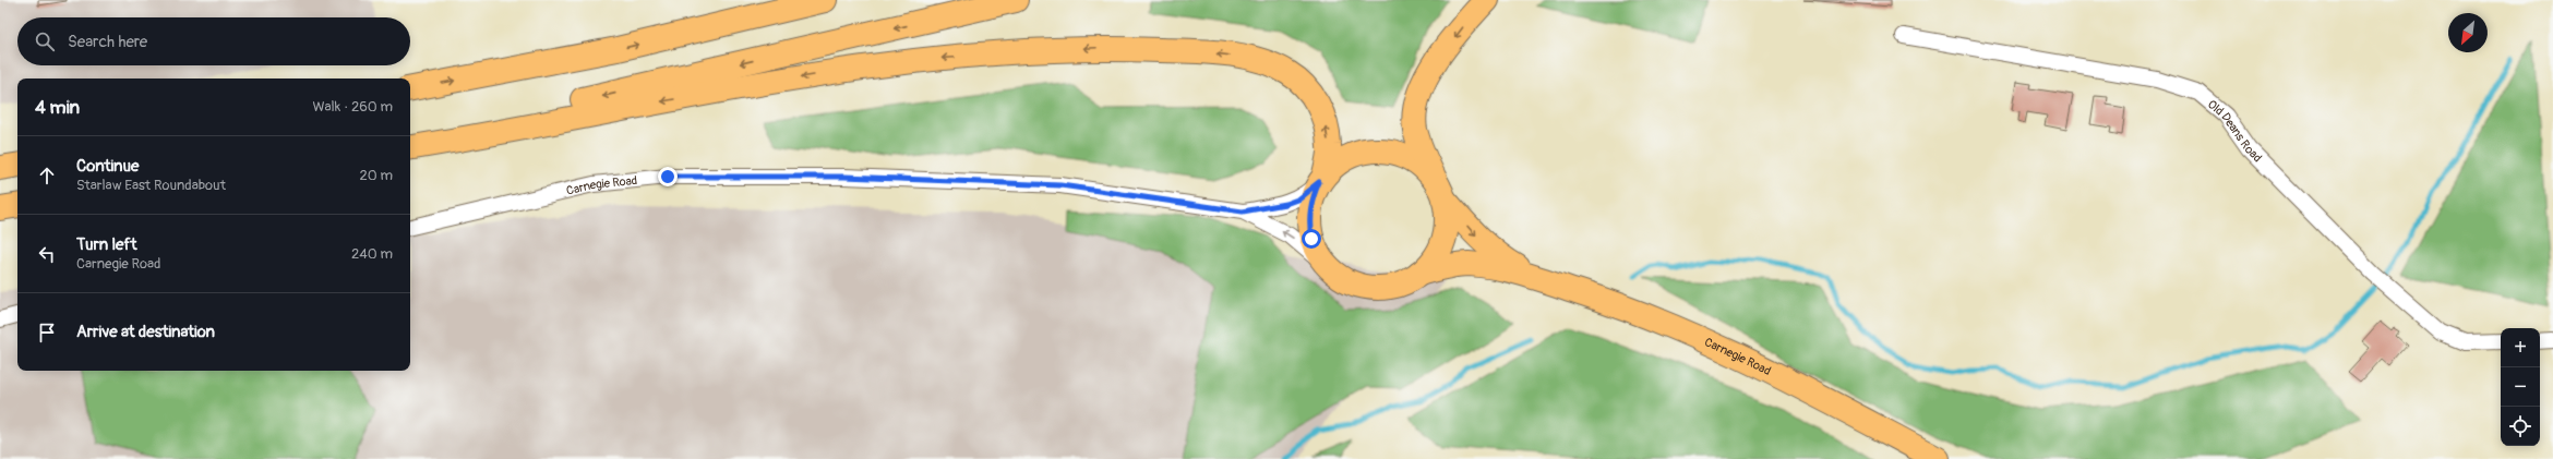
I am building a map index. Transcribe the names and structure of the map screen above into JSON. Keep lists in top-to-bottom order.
{
  "streets": {
    "main road": ["Carnegie Road"],
    "street": ["Old Deans Road"]
  },
  "north": "bottom left",
  "page": {
    "search": "Search here",
    "heading": ["4 min", "Walk · 260 m"],
    "list": [
      ["Continue", "Starlaw East Roundabout", "20 m"],
      ["Turn left", "Carnegie Road", "240 m"],
      "Arrive at destination"
    ],
    "map_buttons": ["+", "−"]
  }
}
